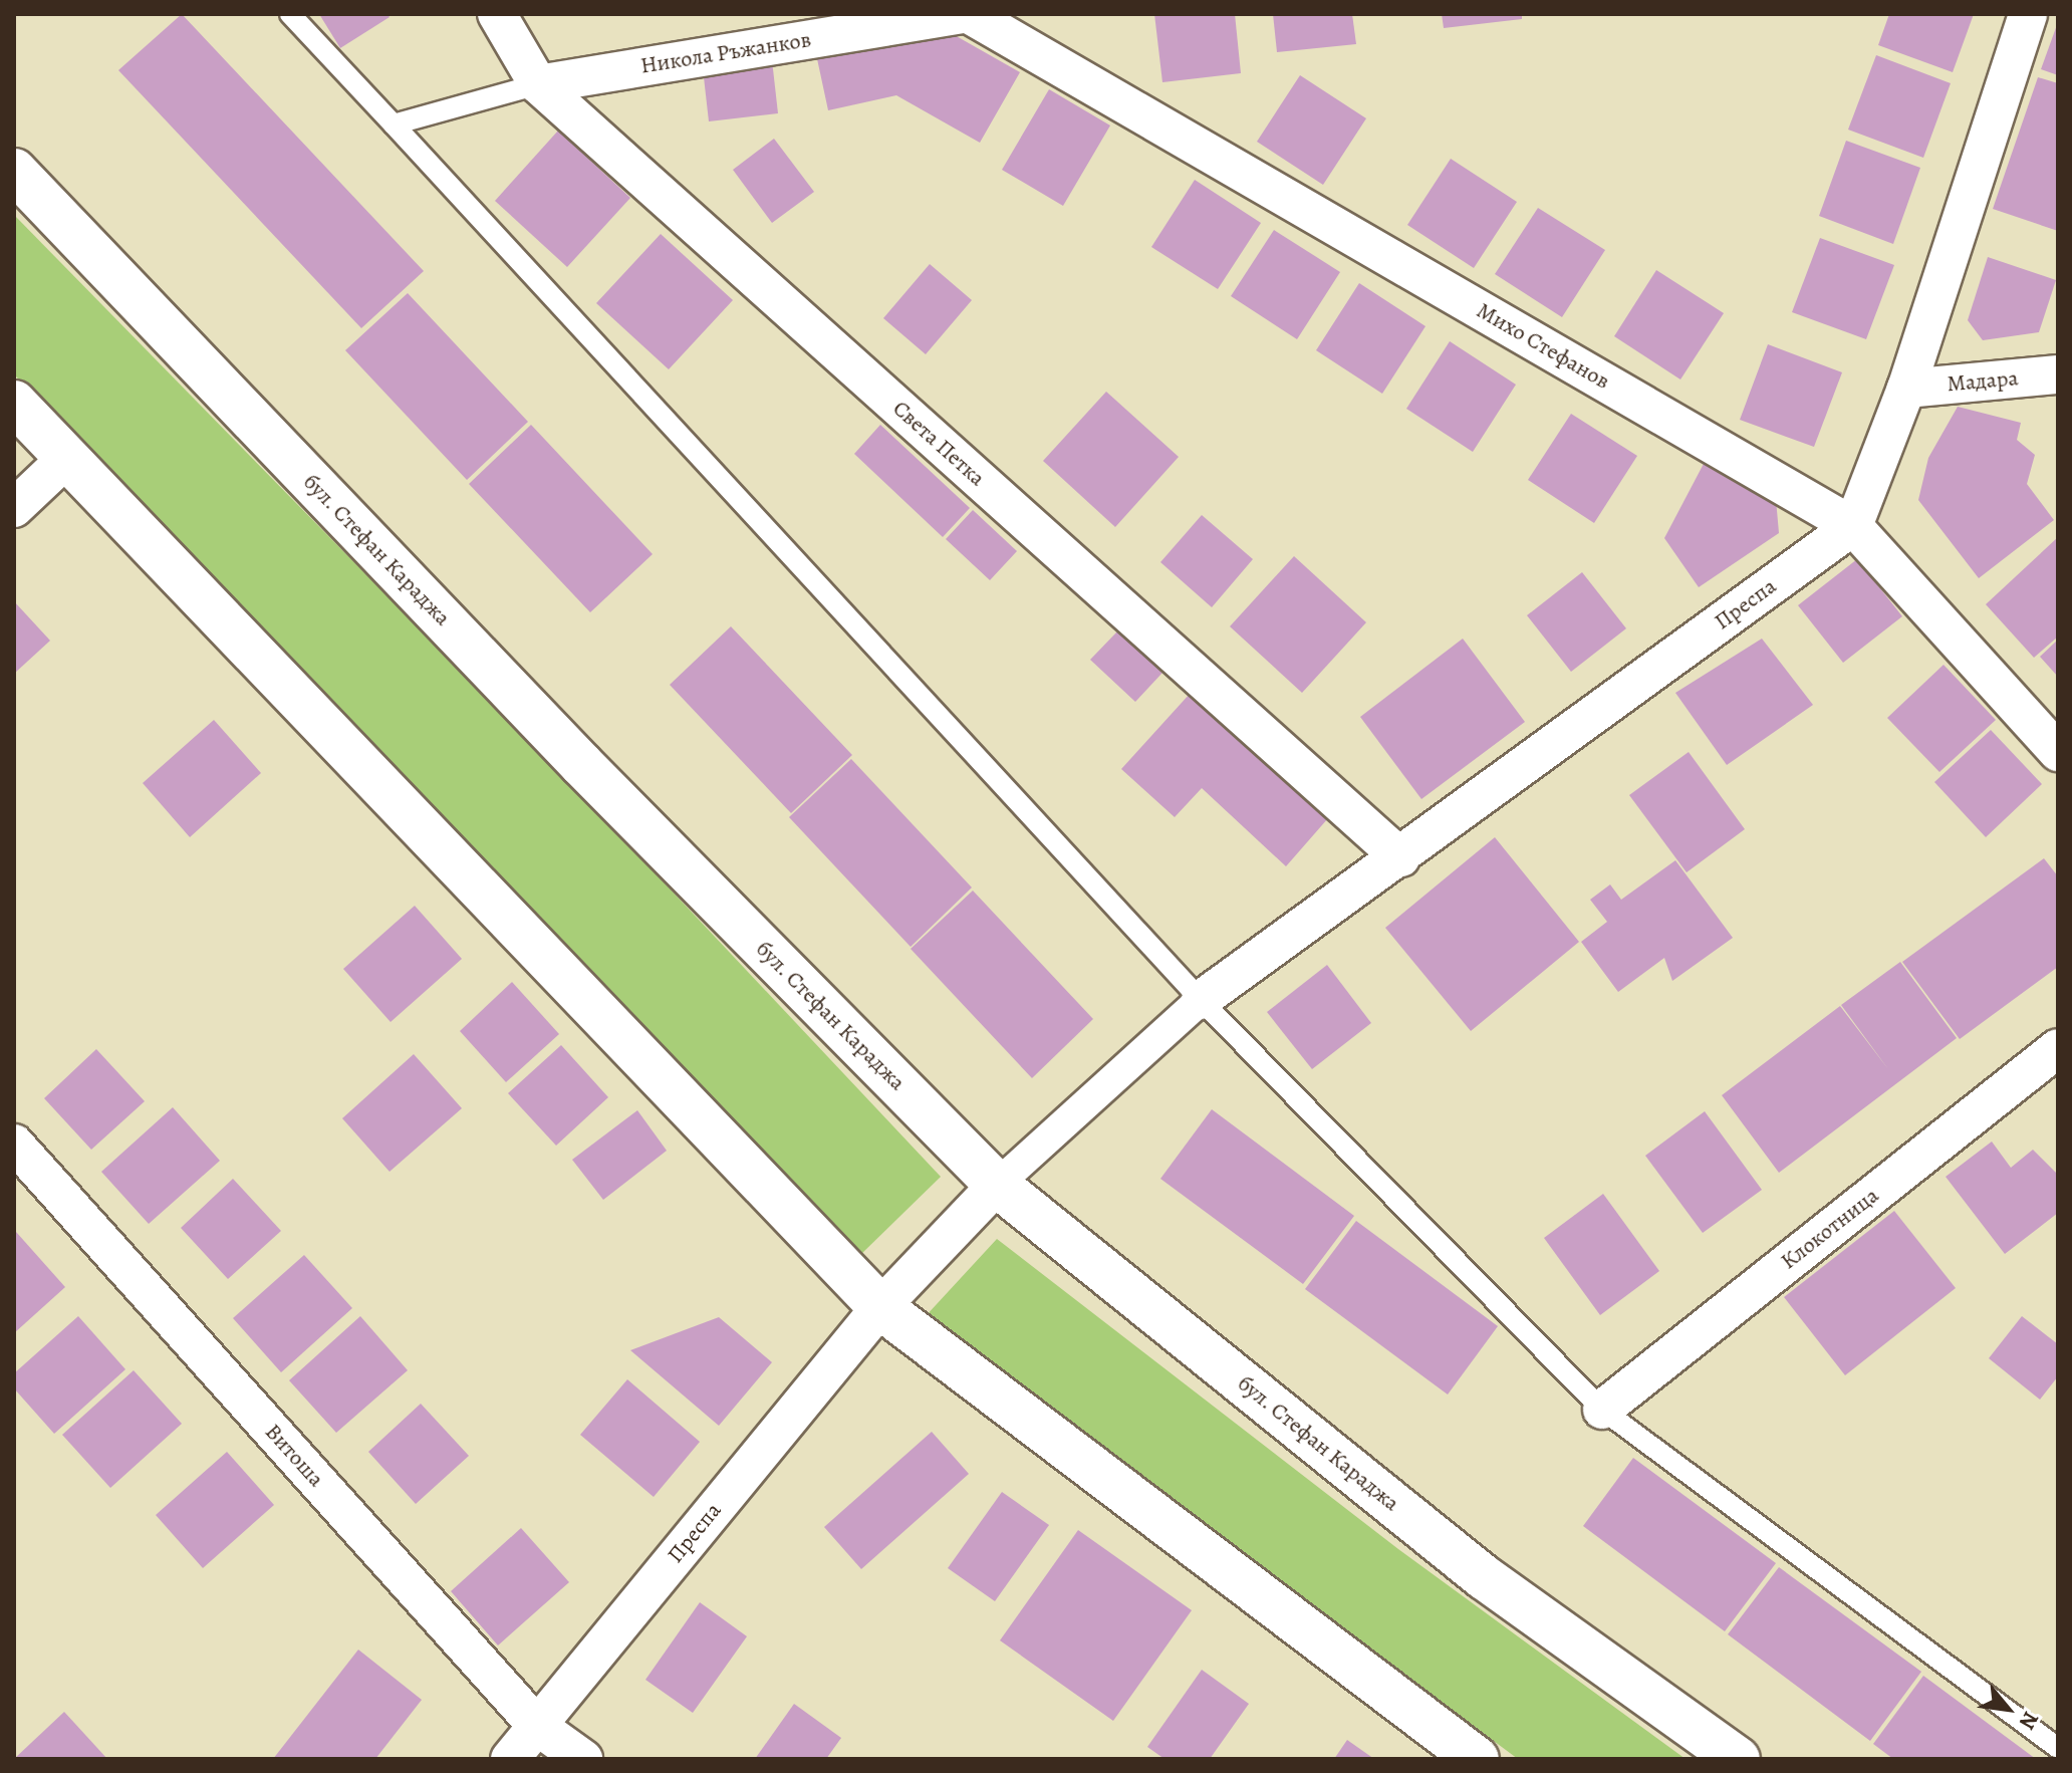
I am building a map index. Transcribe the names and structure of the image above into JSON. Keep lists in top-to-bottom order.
{
  "streets": {
    "street": [
      "Никола Ръжанков",
      "Михо Стефанов",
      "Мадара",
      "Света Петка",
      "бул. Стефан Караджа",
      "Преспа",
      "Клокотница",
      "Витоша"
    ]
  },
  "crossings": [
    ["Никола Ръжанков", "Света Петка"],
    ["Михо Стефанов", "Преспа"],
    ["Света Петка", "Преспа"],
    ["бул. Стефан Караджа", "Преспа"],
    ["Преспа", "Витоша"]
  ],
  "north": "bottom right"
}
